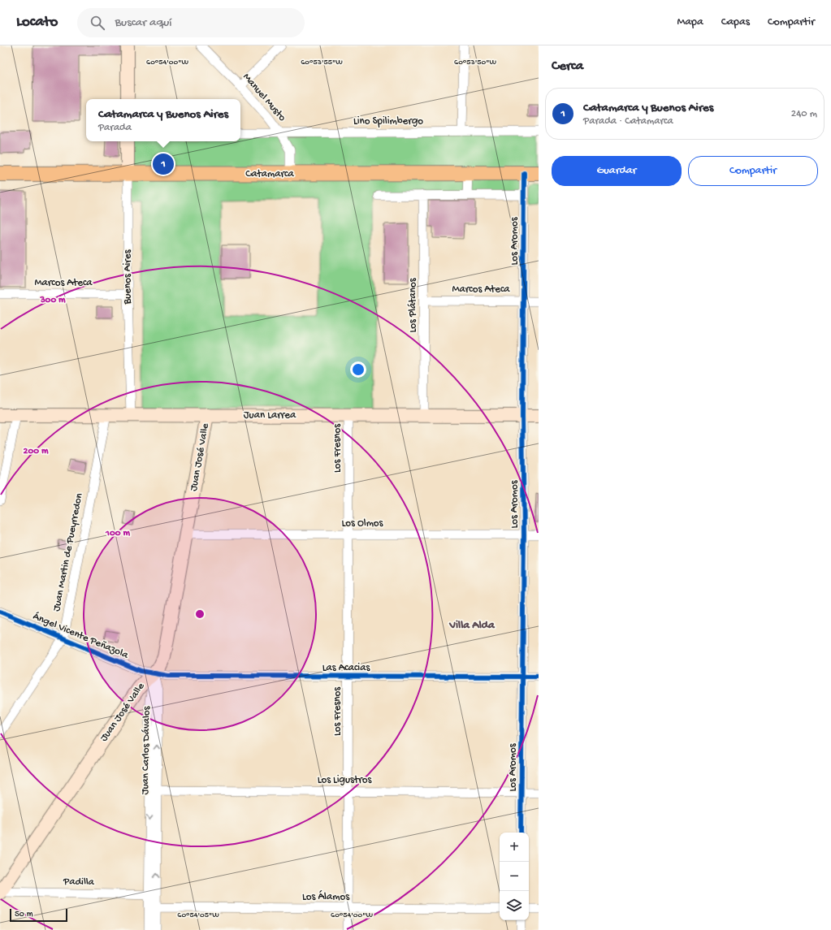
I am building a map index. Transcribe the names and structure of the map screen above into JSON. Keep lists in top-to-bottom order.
{
  "streets": {
    "main road": ["Catamarca"],
    "street": [
      "Manuel Musto",
      "Lino Spilimbergo",
      "Los Aromos",
      "Buenos Aires",
      "Marcos Ateca",
      "Los Plátanos",
      "Juan Larrea",
      "Los Fresnos",
      "Juan José Valle",
      "Los Olmos",
      "Juan Martin de Pueyrredon",
      "Ángel Vicente Peñazola",
      "Las Acacias",
      "Juan Carlos Dávalos",
      "Los Ligustros",
      "Padilla",
      "Los Álamos"
    ]
  },
  "crossings": [
    ["Manuel Musto", "Lino Spilimbergo"],
    ["Manuel Musto", "Catamarca"],
    ["Catamarca", "Los Aromos"],
    ["Catamarca", "Buenos Aires"],
    ["Los Aromos", "Marcos Ateca"],
    ["Los Aromos", "Juan Larrea"],
    ["Los Aromos", "Los Olmos"],
    ["Los Aromos", "Las Acacias"],
    ["Los Aromos", "Los Ligustros"],
    ["Buenos Aires", "Marcos Ateca"],
    ["Buenos Aires", "Juan Larrea"],
    ["Marcos Ateca", "Los Plátanos"],
    ["Los Plátanos", "Juan Larrea"],
    ["Juan Larrea", "Los Fresnos"],
    ["Juan Larrea", "Juan José Valle"],
    ["Juan Larrea", "Juan Martin de Pueyrredon"],
    ["Los Fresnos", "Los Olmos"],
    ["Los Fresnos", "Las Acacias"],
    ["Los Fresnos", "Los Ligustros"],
    ["Los Fresnos", "Los Álamos"],
    ["Juan José Valle", "Los Olmos"],
    ["Juan José Valle", "Ángel Vicente Peñazola"],
    ["Juan José Valle", "Las Acacias"],
    ["Juan José Valle", "Juan Carlos Dávalos"],
    ["Juan José Valle", "Padilla"],
    ["Juan Martin de Pueyrredon", "Ángel Vicente Peñazola"],
    ["Ángel Vicente Peñazola", "Las Acacias"],
    ["Ángel Vicente Peñazola", "Juan Carlos Dávalos"],
    ["Las Acacias", "Juan Carlos Dávalos"],
    ["Juan Carlos Dávalos", "Los Ligustros"],
    ["Juan Carlos Dávalos", "Padilla"],
    ["Juan Carlos Dávalos", "Los Álamos"]
  ],
  "districts": ["Villa Alda"],
  "scale_bar": "50 m",
  "page": {
    "header": "Locato",
    "search": "Buscar aquí",
    "nav": ["Mapa", "Capas", "Compartir"],
    "heading": "Cerca",
    "list": [
      {
        "mark": "1",
        "name": "Catamarca y Buenos Aires",
        "note": "Parada · Catamarca",
        "value": "240 m"
      }
    ],
    "popup": ["Catamarca y Buenos Aires", "Parada"],
    "buttons": ["Guardar", "Compartir"],
    "pins": "1",
    "map_buttons": ["+", "−"],
    "scale": "50 m"
  },
  "coordinates": [
    "60°54'00\"W",
    "60°53'55\"W",
    "60°53'50\"W",
    "60°54'05\"W"
  ],
  "rings": ["300 m", "200 m", "100 m"]
}
